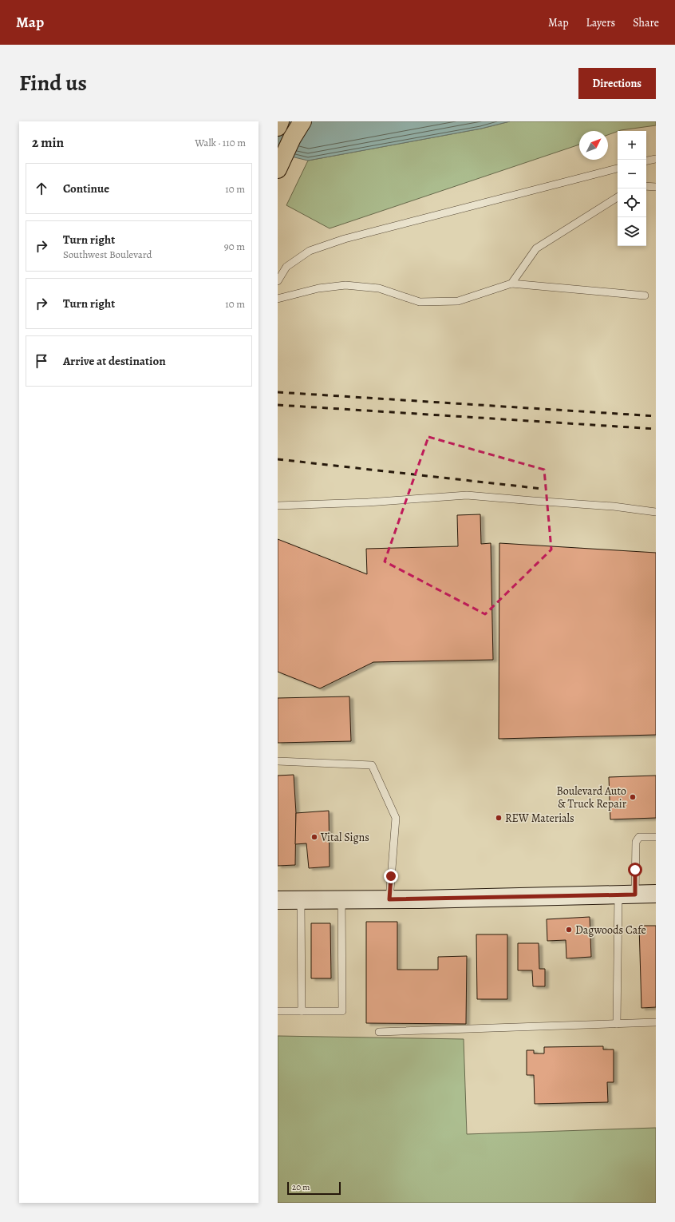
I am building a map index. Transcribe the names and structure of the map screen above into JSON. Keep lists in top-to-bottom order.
{
  "places": [
    "Boulevard Auto & Truck Repair",
    "REW Materials",
    "Vital Signs",
    "Dagwoods Cafe"
  ],
  "scale_bar": "20 m",
  "north": "top right",
  "page": {
    "header": "Map",
    "nav": ["Map", "Layers", "Share"],
    "title": "Find us",
    "buttons": "Directions",
    "heading": ["2 min", "Walk · 110 m"],
    "map_buttons": ["+", "−"],
    "list": [
      ["Continue", "10 m"],
      ["Turn right", "Southwest Boulevard", "90 m"],
      ["Turn right", "10 m"],
      "Arrive at destination"
    ],
    "scale": "20 m"
  }
}
